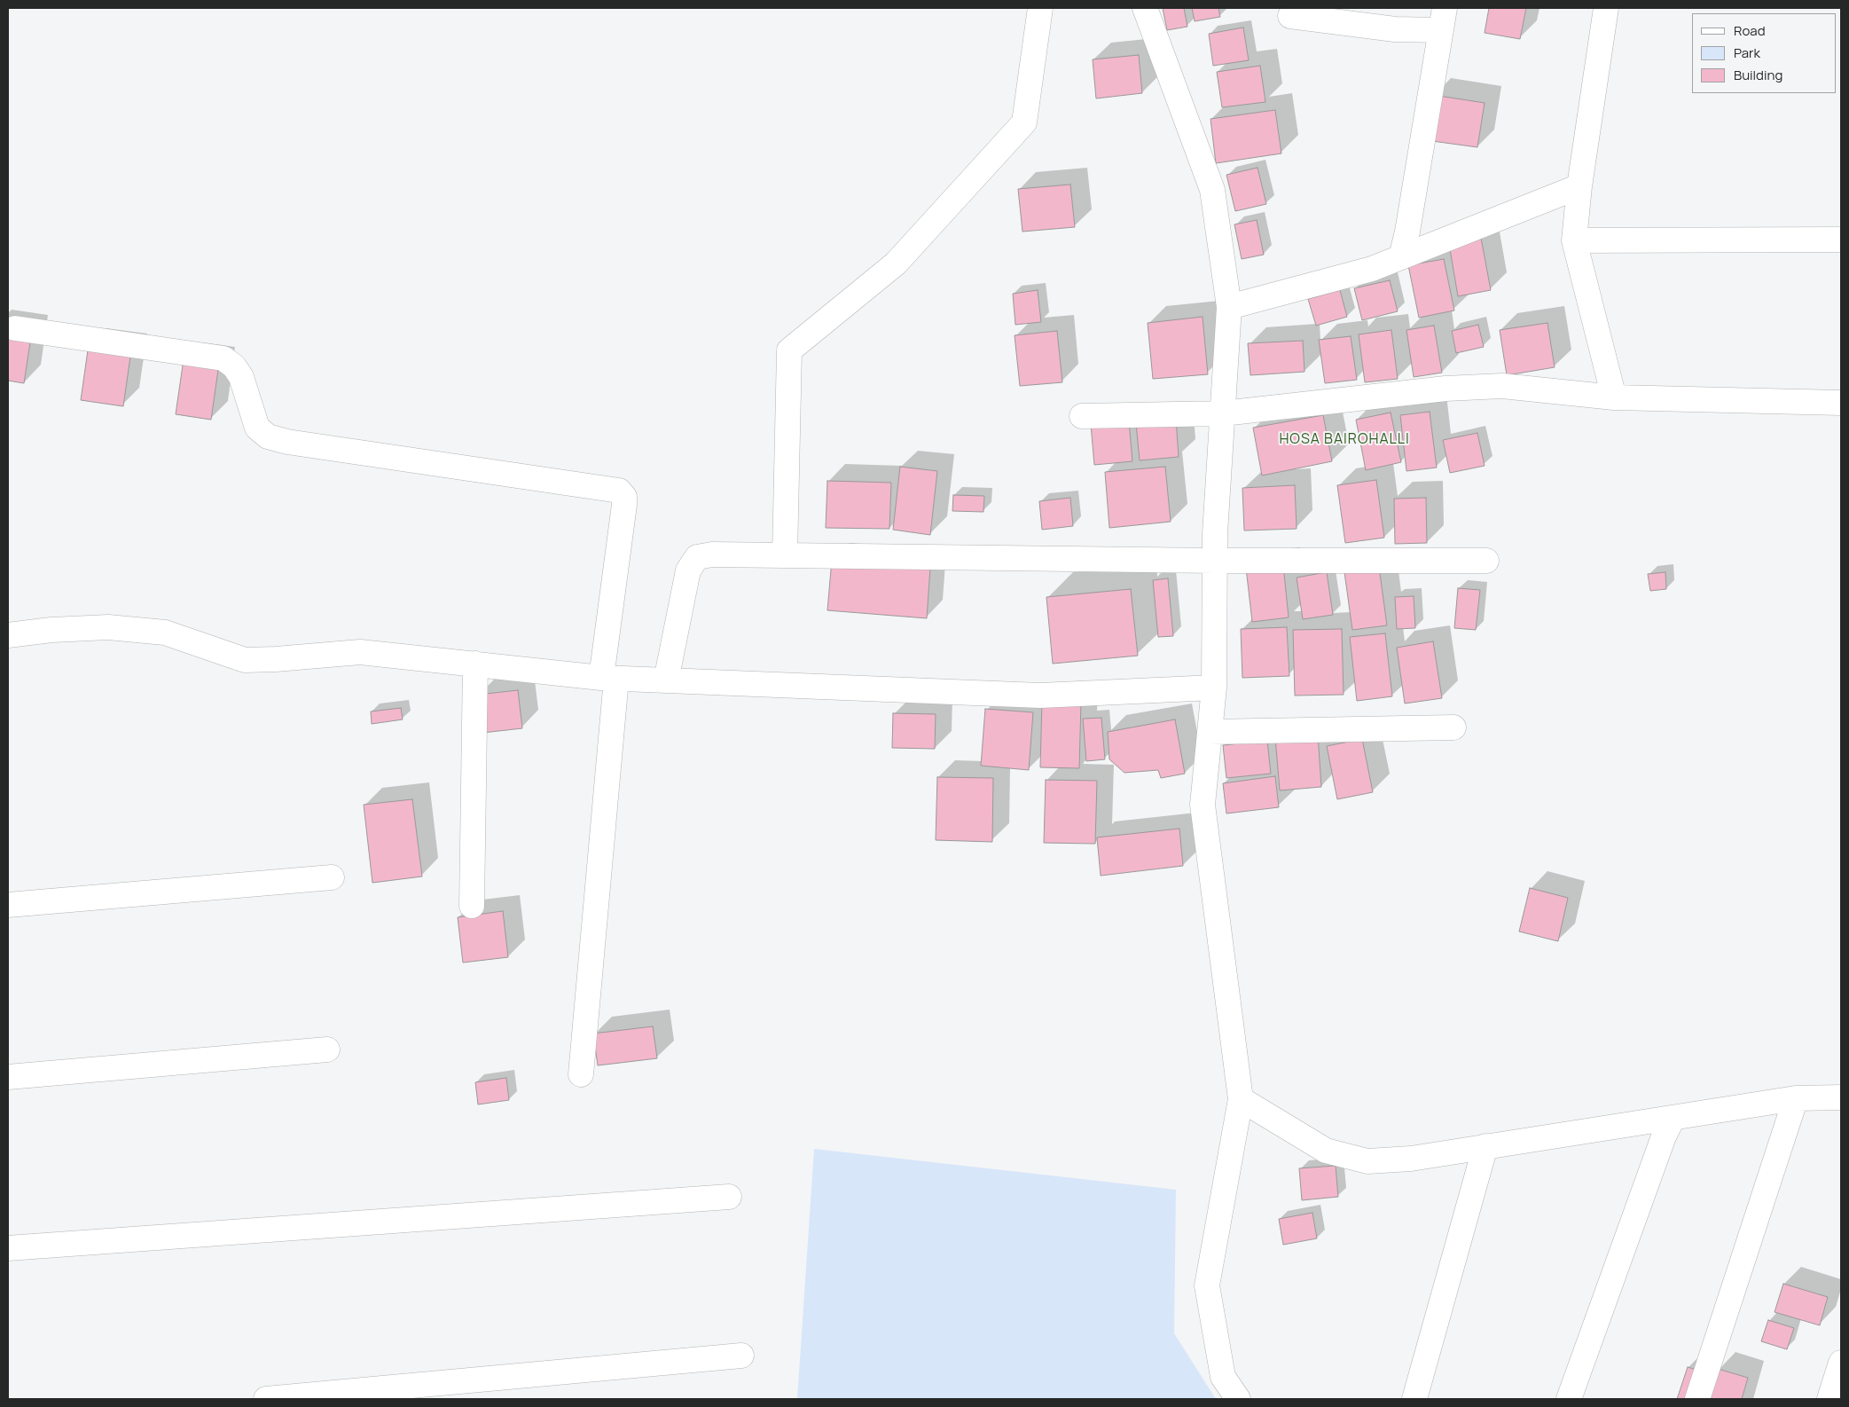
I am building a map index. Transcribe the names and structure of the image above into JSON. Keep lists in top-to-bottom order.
{
  "districts": ["HOSA BAIROHALLI"],
  "legend": ["Road", "Park", "Building"]
}
